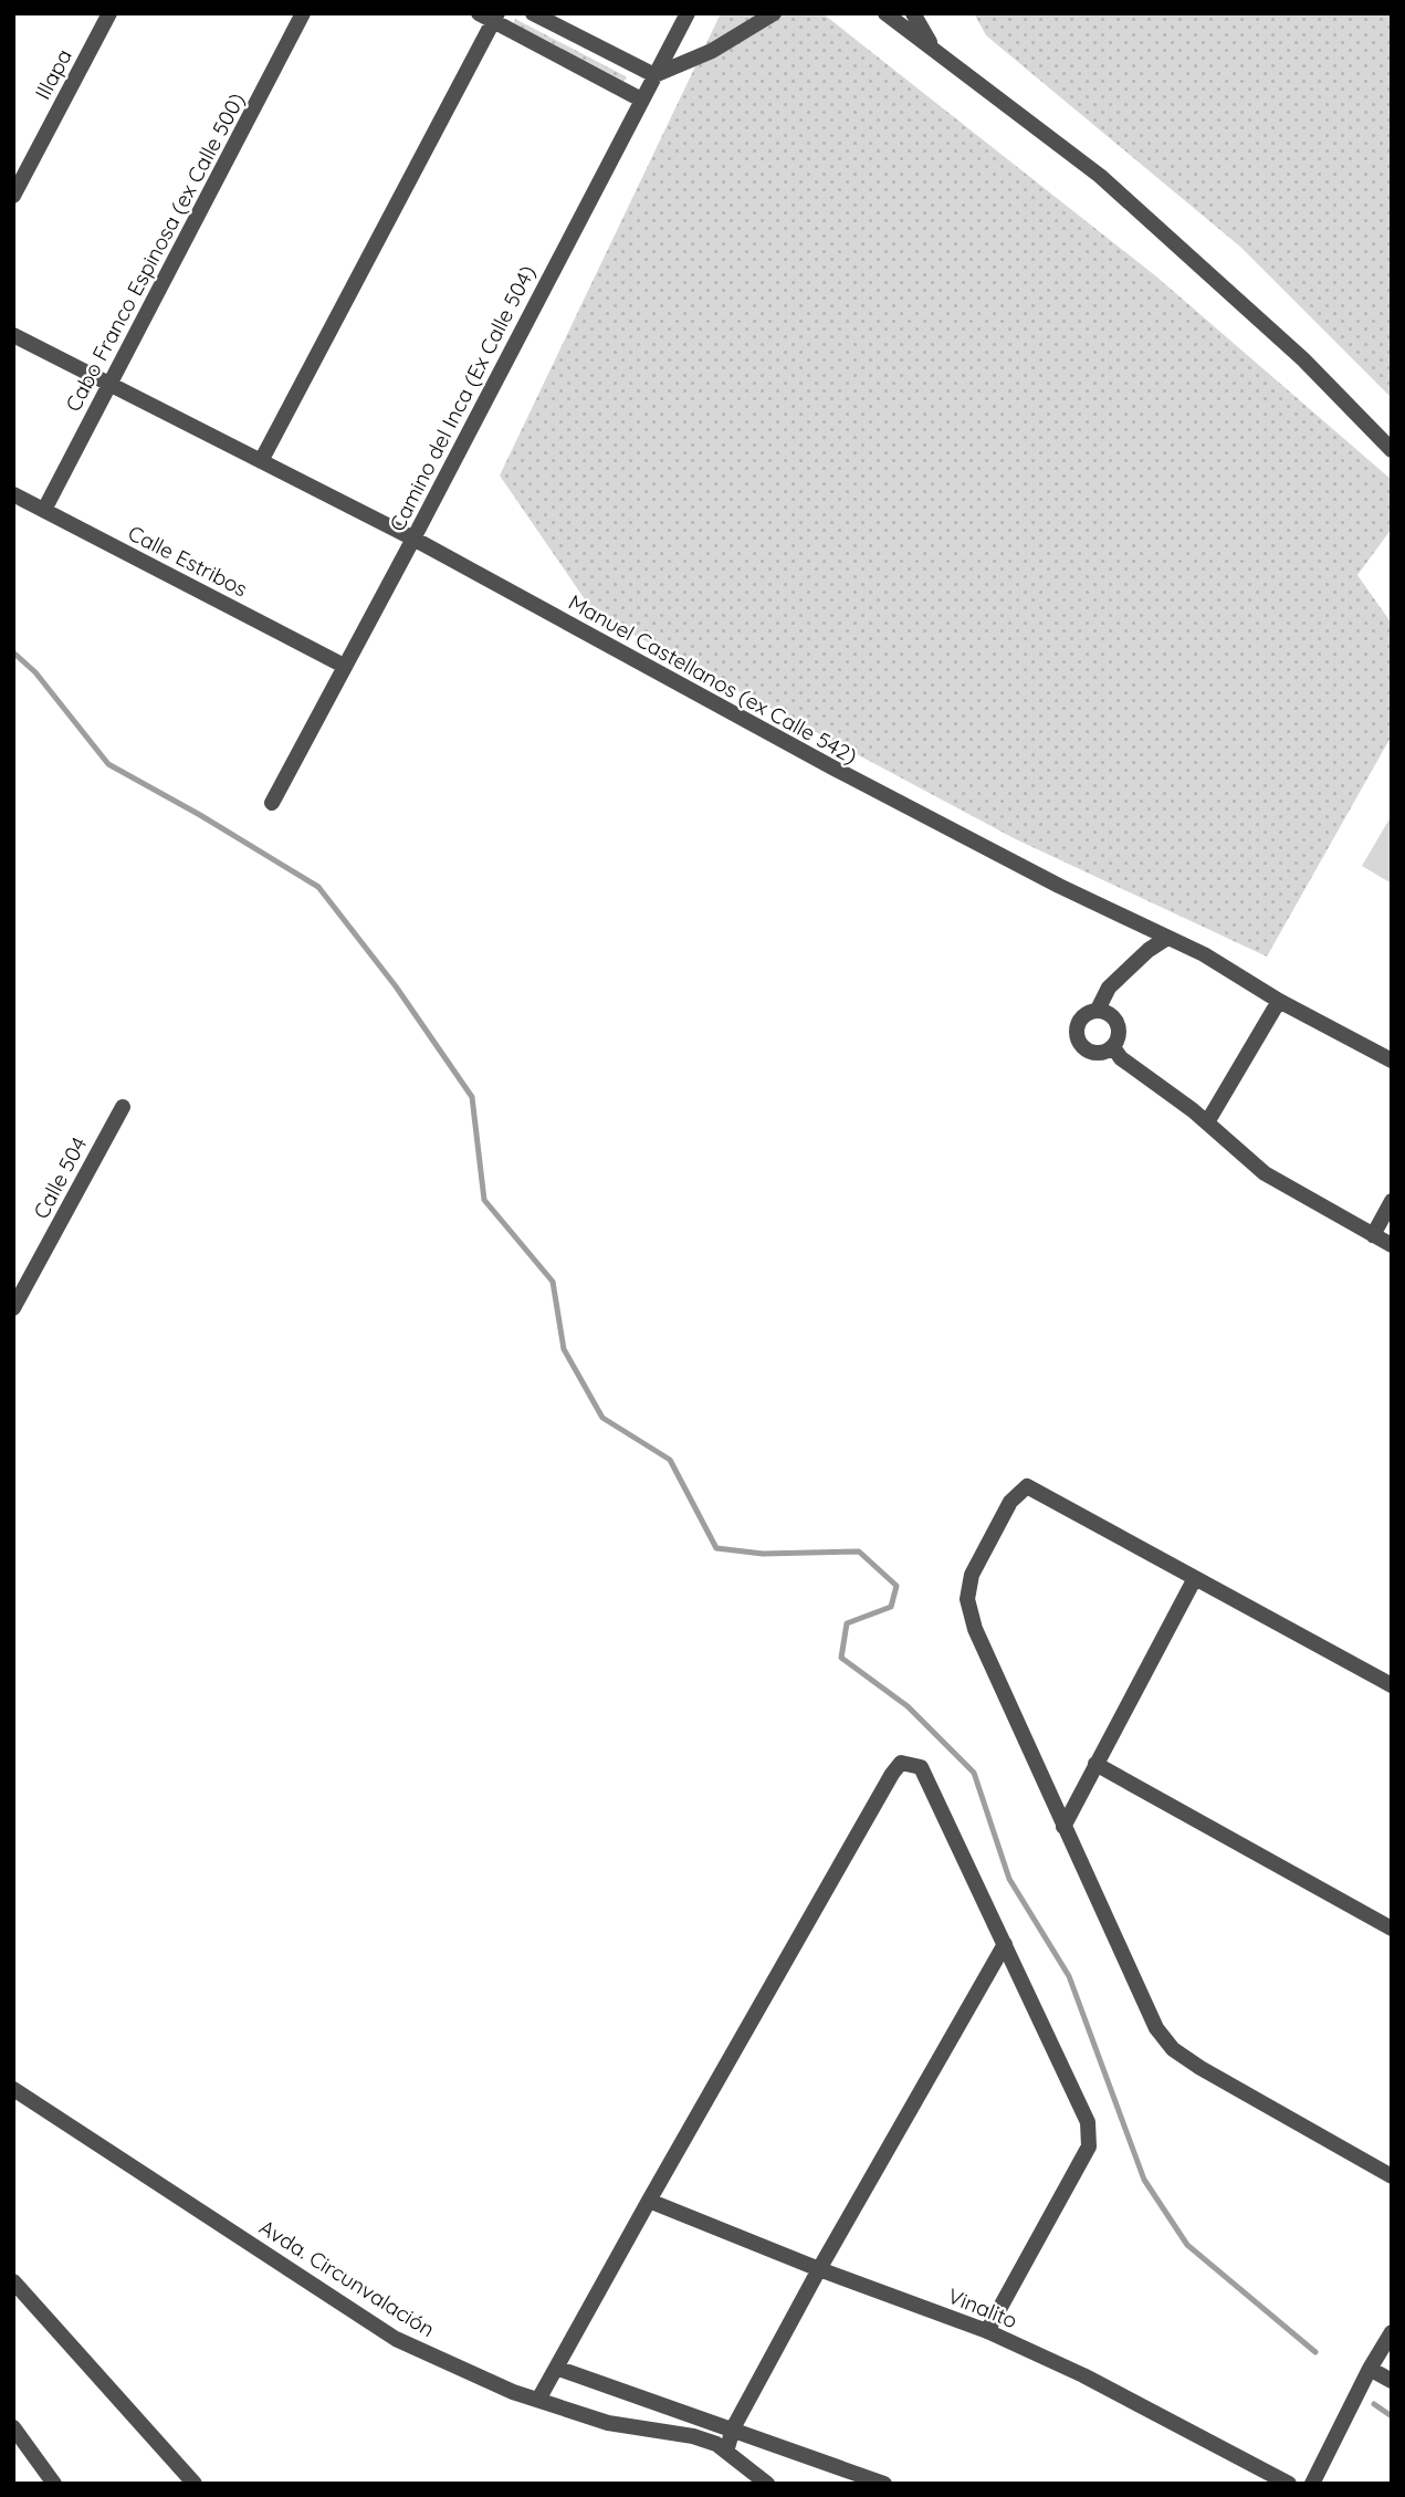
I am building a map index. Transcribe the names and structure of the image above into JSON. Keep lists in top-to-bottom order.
{
  "streets": {
    "street": [
      "Illapa",
      "Cabo Franco Espinosa (ex Calle 500)",
      "Camino del Inca (Ex Calle 504)",
      "Calle Estribos",
      "Manuel Castellanos (ex Calle 542)",
      "Calle 504",
      "Avda. Circunvalación",
      "Vinalito"
    ]
  },
  "crossings": [
    ["Cabo Franco Espinosa (ex Calle 500)", "Calle Estribos"],
    ["Cabo Franco Espinosa (ex Calle 500)", "Manuel Castellanos (ex Calle 542)"],
    ["Camino del Inca (Ex Calle 504)", "Calle Estribos"],
    ["Camino del Inca (Ex Calle 504)", "Manuel Castellanos (ex Calle 542)"]
  ]
}
